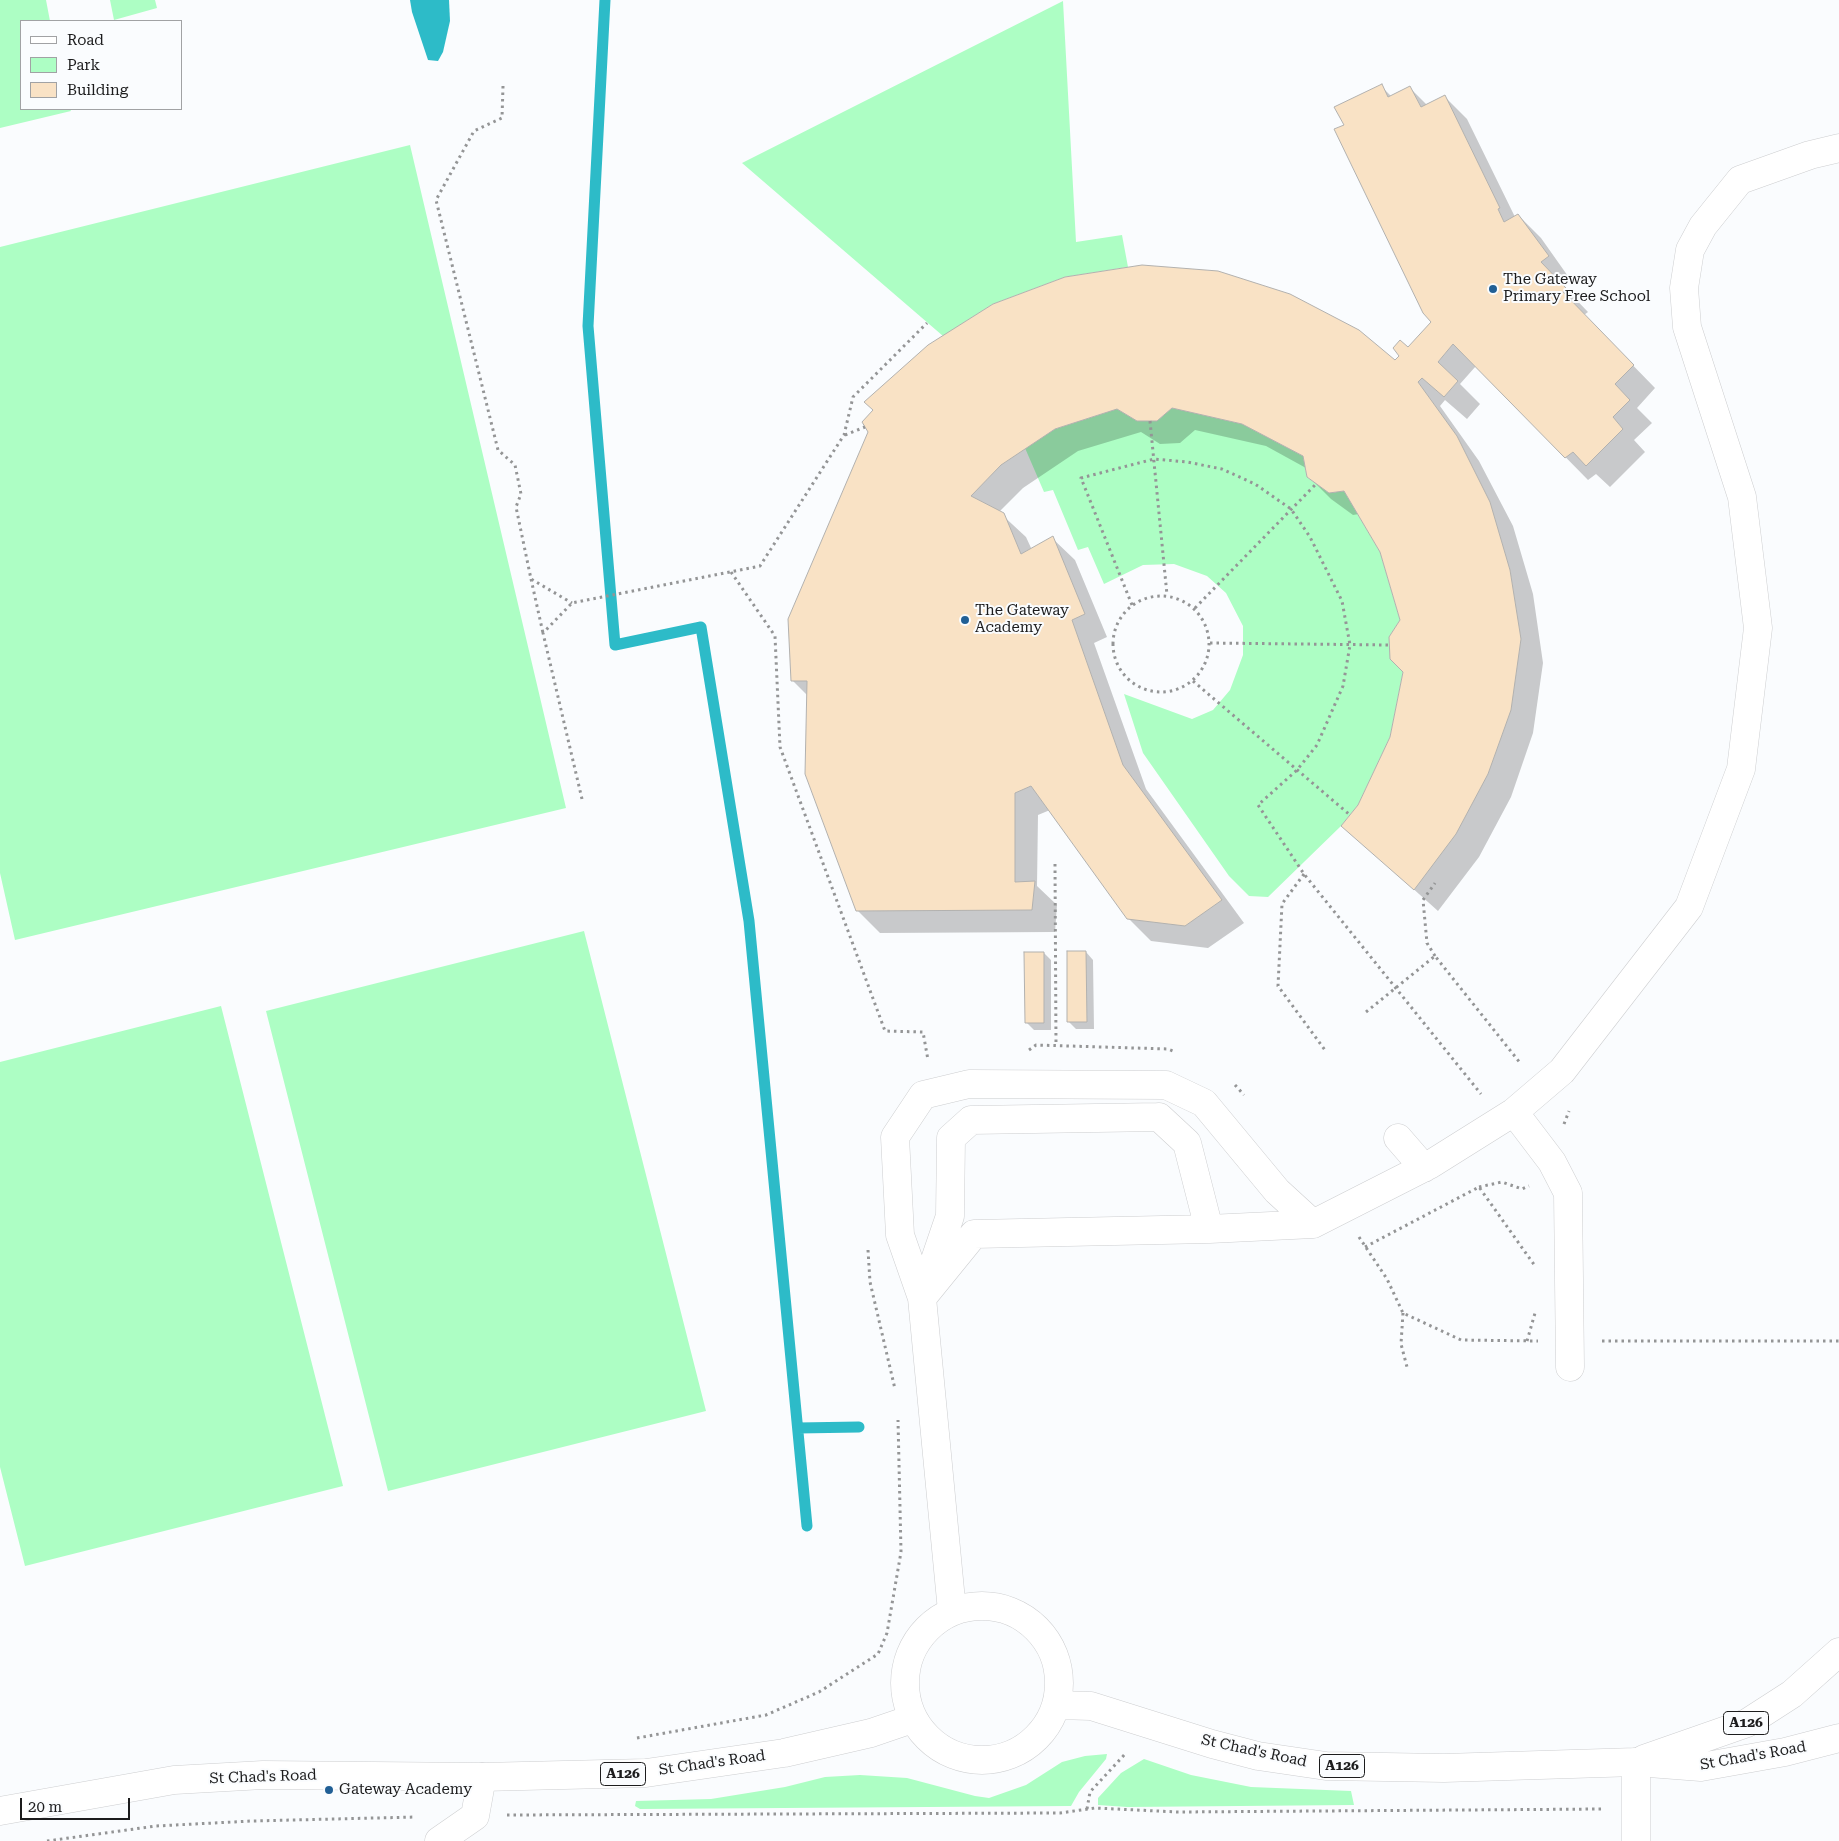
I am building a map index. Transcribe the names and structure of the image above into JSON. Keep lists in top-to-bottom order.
{
  "streets": {
    "main road": ["A126", "St Chad's Road"]
  },
  "places": ["The Gateway Primary Free School", "The Gateway Academy", "Gateway Academy"],
  "legend": ["Road", "Park", "Building"],
  "scale_bar": "20 m"
}
